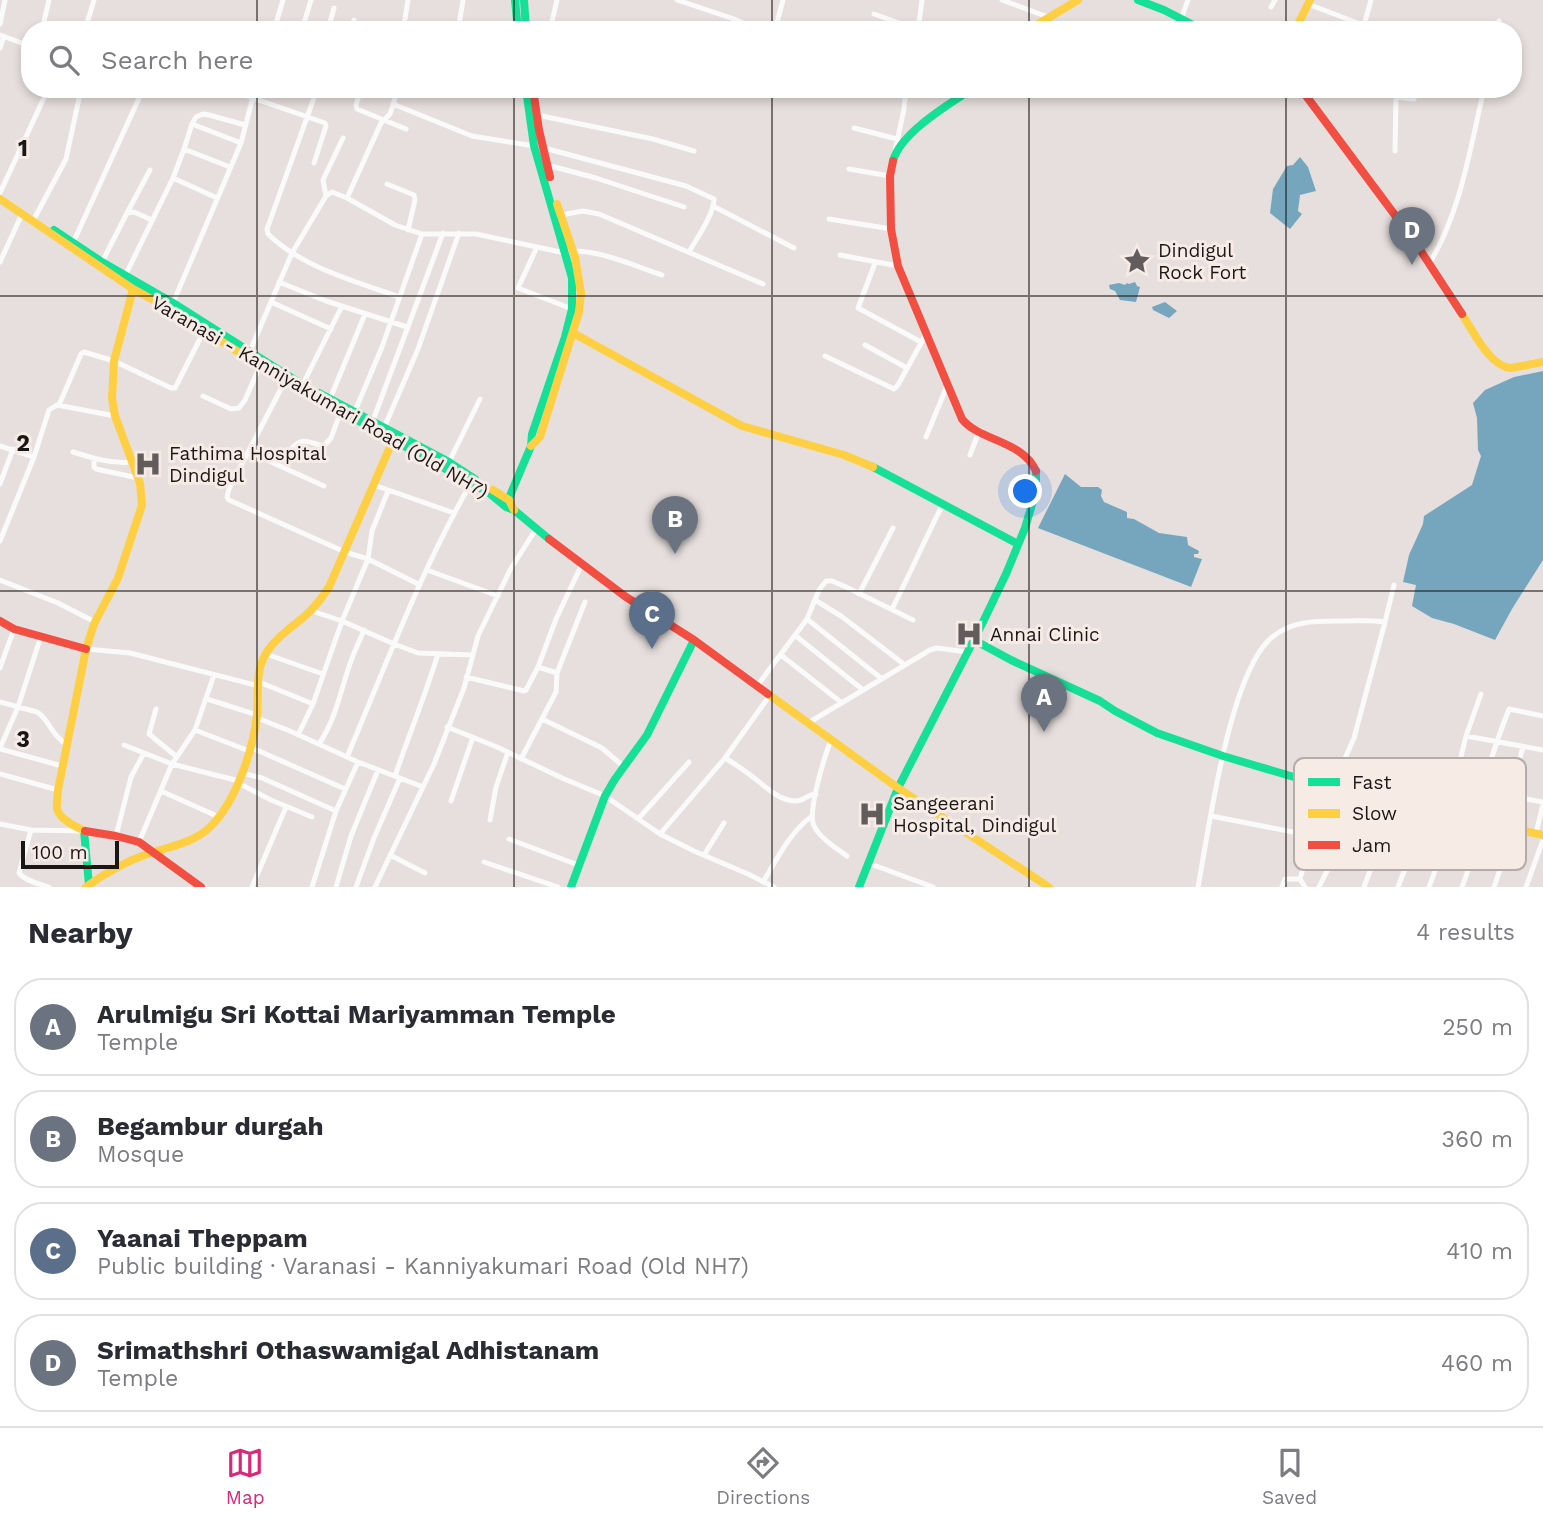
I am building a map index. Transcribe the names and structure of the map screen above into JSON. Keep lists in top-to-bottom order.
{
  "streets": {
    "main road": ["Varanasi - Kanniyakumari Road (Old NH7)"]
  },
  "places": {
    "place": ["Dindigul Rock Fort"],
    "hospital": ["Fathima Hospital Dindigul", "Annai Clinic", "Sangeerani Hospital, Dindigul"]
  },
  "legend": ["Fast", "Slow", "Jam"],
  "scale_bar": "100 m",
  "page": {
    "search": "Search here",
    "pins": [
      "D",
      "B",
      "C",
      "A"
    ],
    "scale": "100 m",
    "heading": ["Nearby", "4 results"],
    "list": [
      {
        "mark": "A",
        "name": "Arulmigu Sri Kottai Mariyamman Temple",
        "note": "Temple",
        "value": "250 m"
      },
      {
        "mark": "B",
        "name": "Begambur durgah",
        "note": "Mosque",
        "value": "360 m"
      },
      {
        "mark": "C",
        "name": "Yaanai Theppam",
        "note": "Public building · Varanasi - Kanniyakumari Road (Old NH7)",
        "value": "410 m"
      },
      {
        "mark": "D",
        "name": "Srimathshri Othaswamigal Adhistanam",
        "note": "Temple",
        "value": "460 m"
      }
    ],
    "nav": ["Map", "Directions", "Saved"]
  },
  "grid": {
    "rows": ["1", "2", "3"]
  }
}
